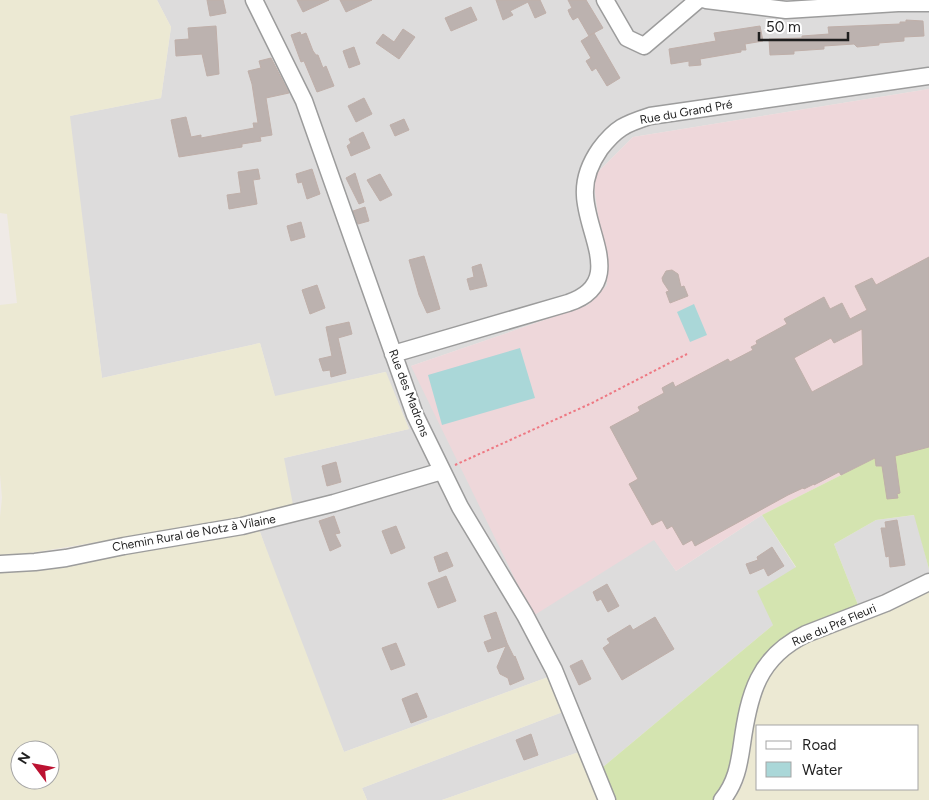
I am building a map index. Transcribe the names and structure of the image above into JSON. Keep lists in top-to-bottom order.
{
  "streets": {
    "street": [
      "Rue du Grand Pré",
      "Rue des Madrons",
      "Chemin Rural de Notz à Vilaine",
      "Rue du Pré Fleuri"
    ]
  },
  "crossings": [
    ["Rue du Grand Pré", "Rue des Madrons"],
    ["Rue des Madrons", "Chemin Rural de Notz à Vilaine"]
  ],
  "legend": ["Road", "Water"],
  "scale_bar": "50 m",
  "north": "top left"
}
